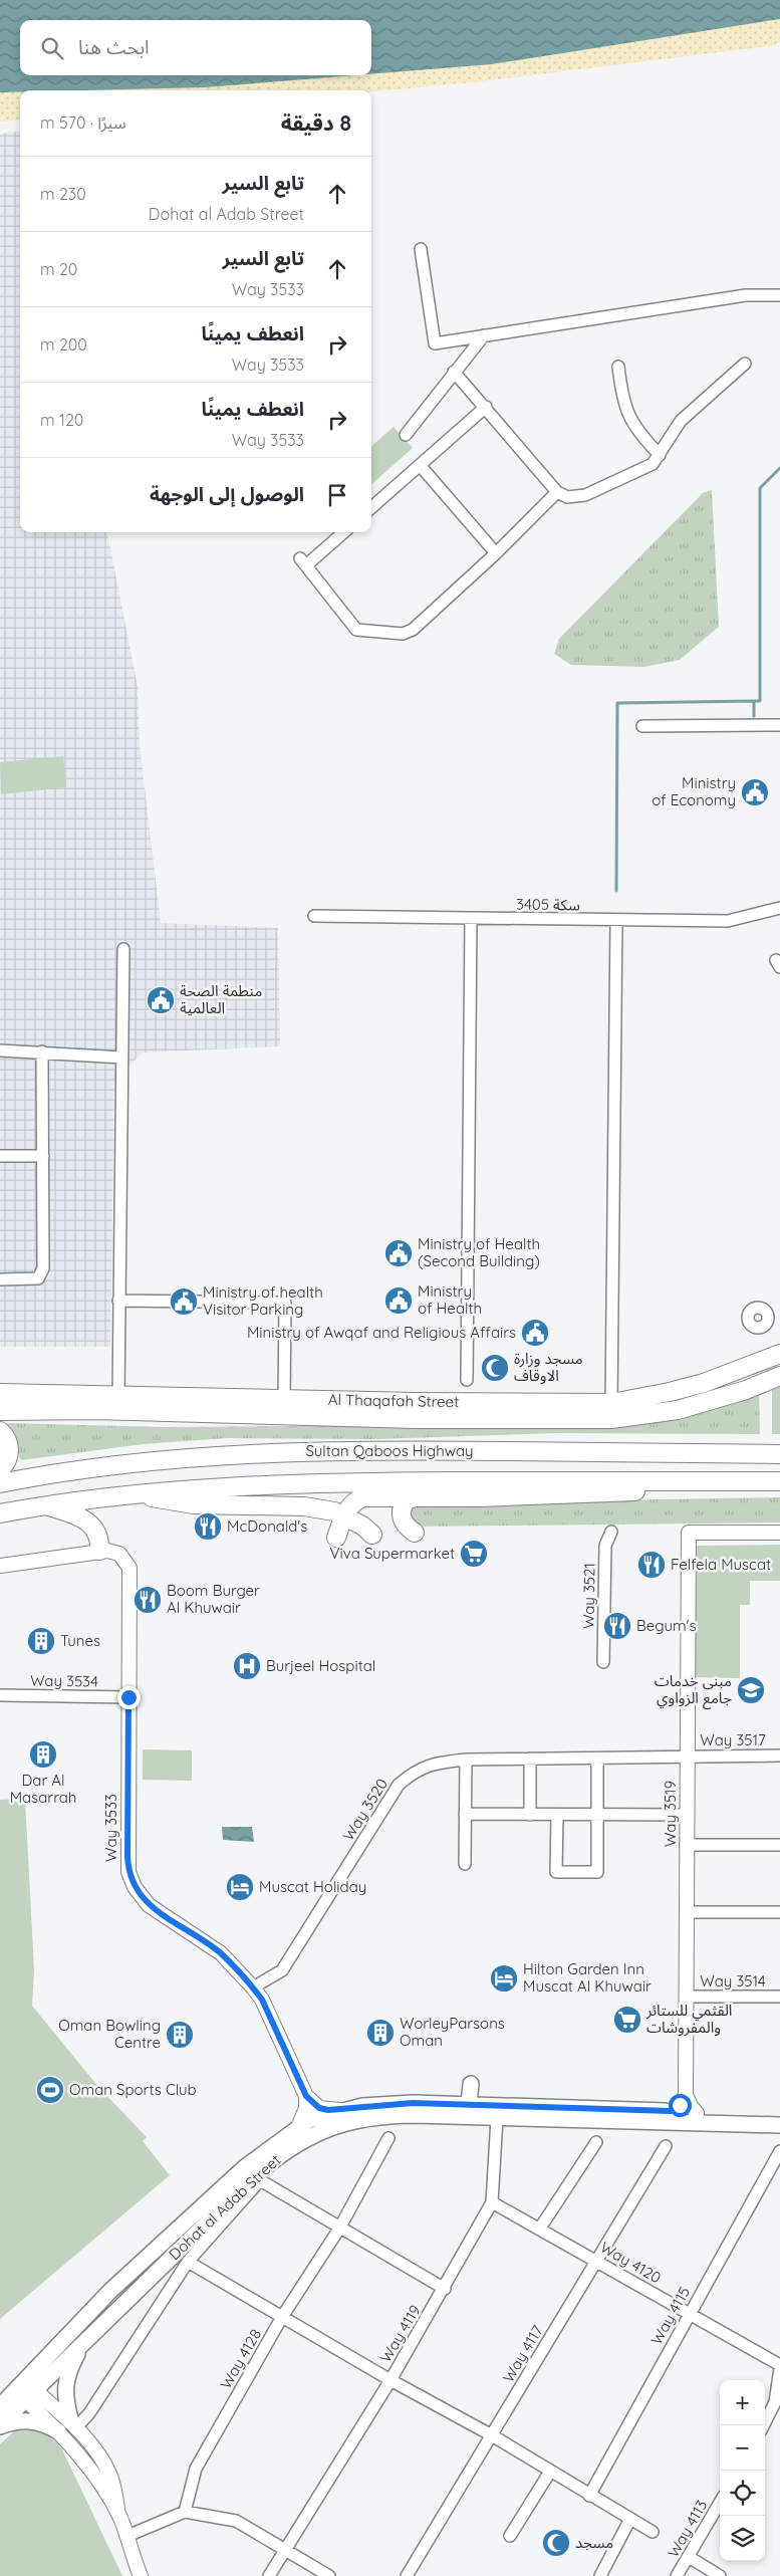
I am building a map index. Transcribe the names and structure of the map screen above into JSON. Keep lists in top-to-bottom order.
{
  "streets": {
    "main road": ["Al Thaqafah Street", "Sultan Qaboos Highway", "Dohat al Adab Street"],
    "street": [
      "سكة 3405",
      "Way 3521",
      "Way 3534",
      "Way 3517",
      "Way 3520",
      "Way 3519",
      "Way 3533",
      "Way 3514",
      "Way 4120",
      "Way 4115",
      "Way 4119",
      "Way 4117",
      "Way 4128",
      "Way 4113"
    ]
  },
  "crossings": [
    ["Way 3534", "Way 3533"],
    ["Way 3517", "Way 3520"],
    ["Way 3517", "Way 3519"],
    ["Way 3520", "Way 3519"],
    ["Way 3520", "Way 3533"],
    ["Way 3519", "Way 3514"],
    ["Dohat al Adab Street", "Way 4119"],
    ["Way 4120", "Way 4115"],
    ["Way 4120", "Way 4119"],
    ["Way 4120", "Way 4117"]
  ],
  "places": {
    "public building": [
      "Ministry of Economy",
      "منطمة الصحة العالمية",
      "Ministry of Health (Second Building)",
      "Ministry of Health",
      "Ministry of health Visitor Parking",
      "Ministry of Awqaf and Religious Affairs"
    ],
    "mosque": ["مسجد وزارة الاوقاف", "مسجد"],
    "restaurant": [
      "McDonald's",
      "Felfela Muscat",
      "Boom Burger Al Khuwair",
      "Begum's"
    ],
    "supermarket": ["Viva Supermarket", "القثمي للستائر والمفروشات"],
    "building": [
      "Tunes",
      "Dar Al Masarrah",
      "WorleyParsons Oman",
      "Oman Bowling Centre"
    ],
    "hospital": ["Burjeel Hospital"],
    "school or university": ["مبنى خدمات جامع الزواوي"],
    "hotel": ["Muscat Holiday", "Hilton Garden Inn Muscat Al Khuwair"],
    "sports": ["Oman Sports Club"]
  },
  "page": {
    "search": "ابحث هنا",
    "heading": ["8 دقيقة", "سيرًا · 570 m"],
    "list": [
      ["تابع السير", "Dohat al Adab Street", "230 m"],
      ["تابع السير", "Way 3533", "20 m"],
      ["انعطف يمينًا", "Way 3533", "200 m"],
      ["انعطف يمينًا", "Way 3533", "120 m"],
      "الوصول إلى الوجهة"
    ],
    "map_buttons": ["+", "−"]
  }
}
